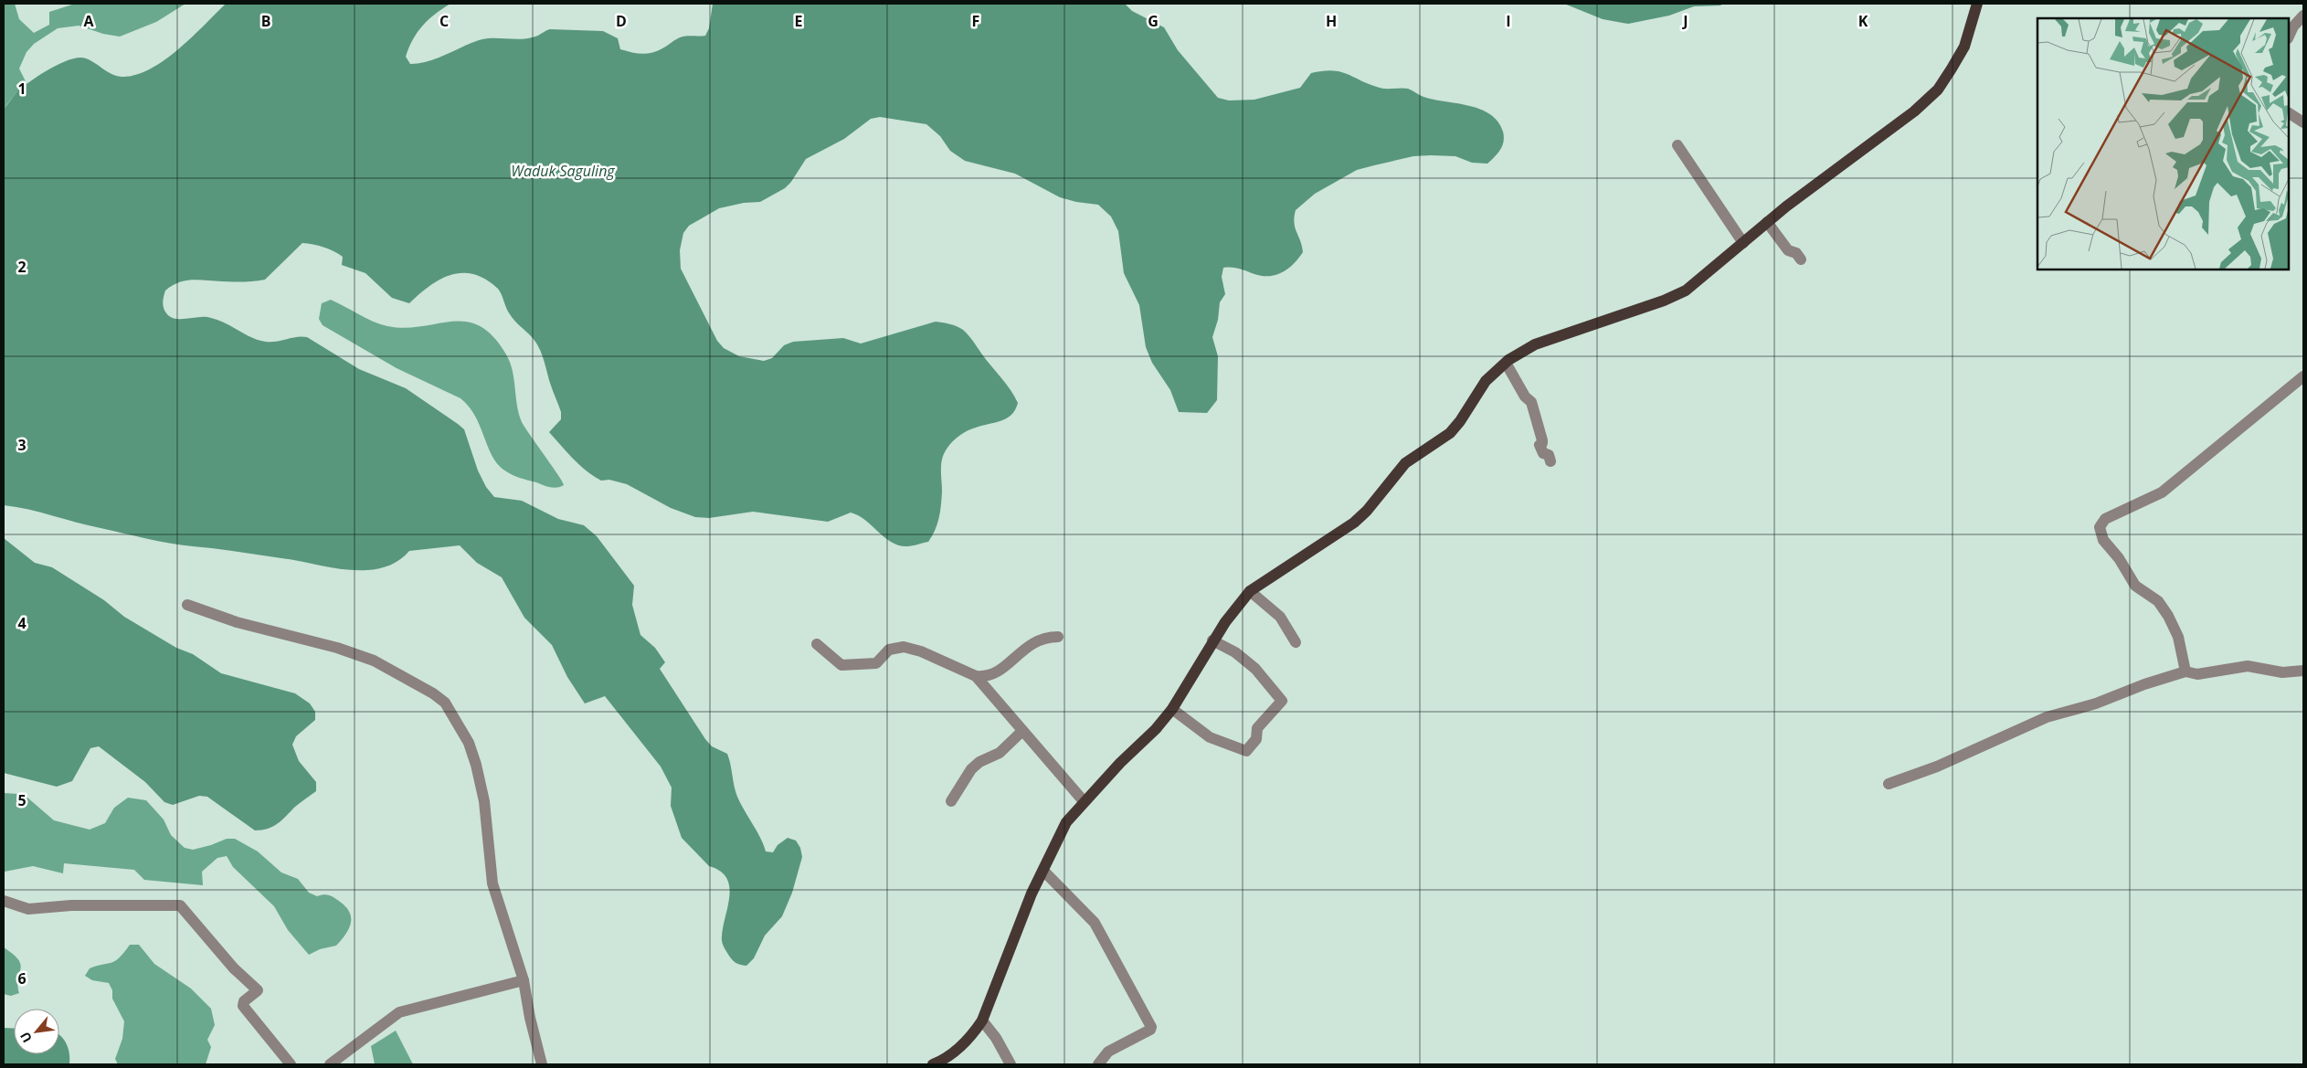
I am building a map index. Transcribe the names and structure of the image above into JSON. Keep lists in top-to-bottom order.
{
  "water": ["Waduk Saguling"],
  "north": "bottom left",
  "grid": {
    "columns": [
      "A",
      "B",
      "C",
      "D",
      "E",
      "F",
      "G",
      "H",
      "I",
      "J",
      "K"
    ],
    "rows": [
      "1",
      "2",
      "3",
      "4",
      "5",
      "6"
    ]
  }
}
